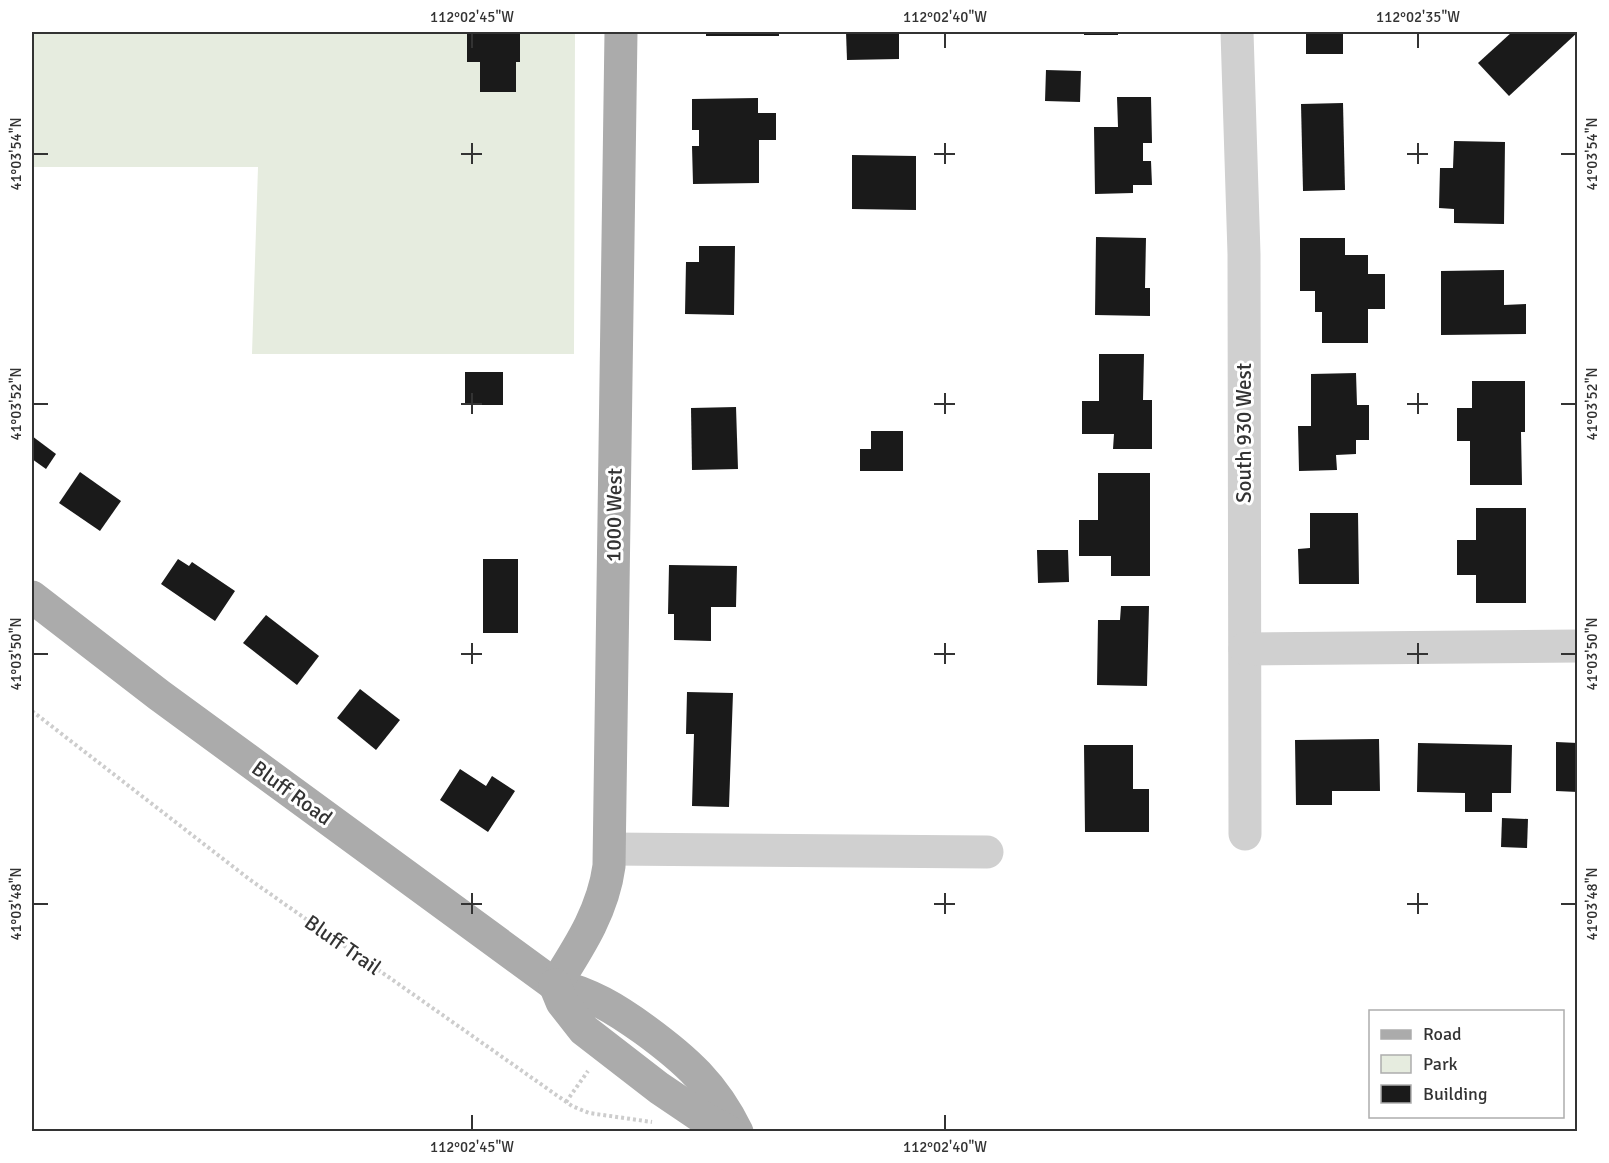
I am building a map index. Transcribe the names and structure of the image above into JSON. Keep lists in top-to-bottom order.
{
  "streets": {
    "main road": ["1000 West", "Bluff Road"],
    "street": ["South 930 West"],
    "path": ["Bluff Trail"]
  },
  "crossings": [
    ["1000 West", "Bluff Road"]
  ],
  "legend": ["Road", "Park", "Building"],
  "coordinates": [
    "112°02'45\"W",
    "112°02'40\"W",
    "112°02'35\"W",
    "41°03'54\"N",
    "41°03'52\"N",
    "41°03'50\"N",
    "41°03'48\"N"
  ]
}
